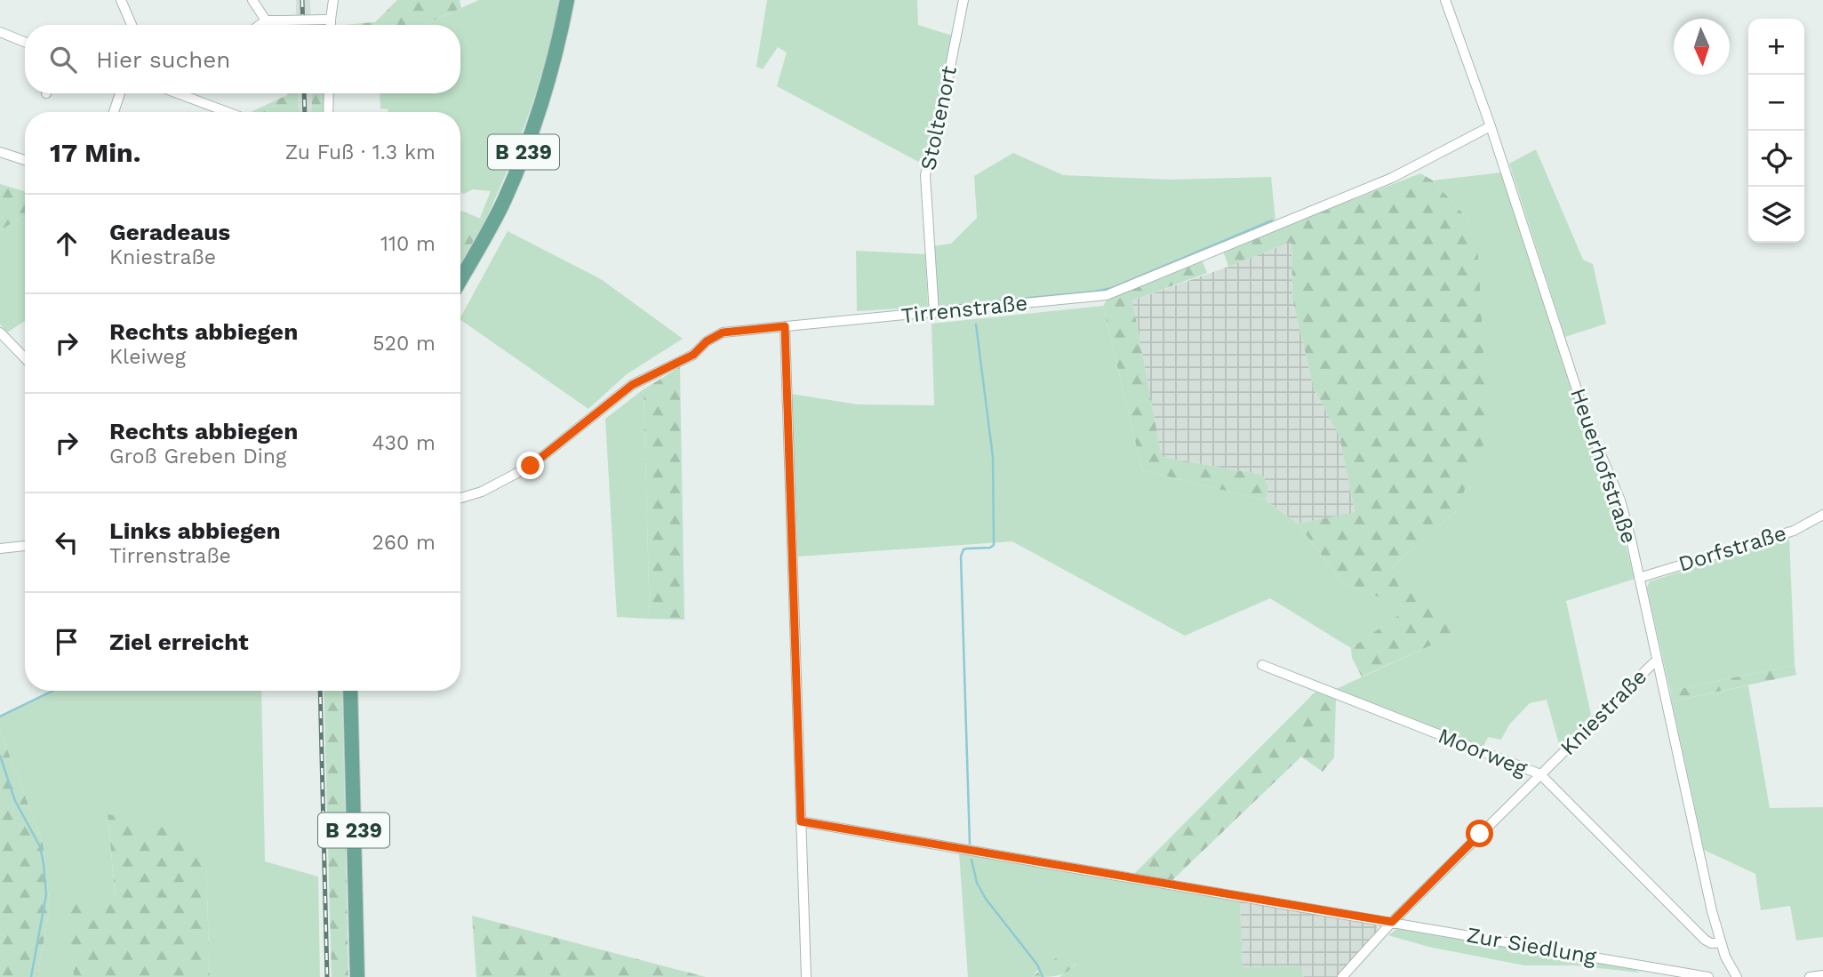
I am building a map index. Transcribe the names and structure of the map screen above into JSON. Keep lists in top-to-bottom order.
{
  "streets": {
    "main road": ["B 239"],
    "street": [
      "Stoltenort",
      "Tirrenstraße",
      "Heuerhofstraße",
      "Dorfstraße",
      "Kniestraße",
      "Moorweg",
      "Zur Siedlung"
    ]
  },
  "crossings": [
    ["Stoltenort", "Tirrenstraße"],
    ["Tirrenstraße", "Heuerhofstraße"],
    ["Heuerhofstraße", "Dorfstraße"],
    ["Heuerhofstraße", "Kniestraße"],
    ["Heuerhofstraße", "Moorweg"],
    ["Kniestraße", "Moorweg"],
    ["Kniestraße", "Zur Siedlung"]
  ],
  "north": "bottom",
  "page": {
    "map_buttons": ["+", "−"],
    "search": "Hier suchen",
    "heading": ["17 Min.", "Zu Fuß · 1.3 km"],
    "list": [
      ["Geradeaus", "Kniestraße", "110 m"],
      ["Rechts abbiegen", "Kleiweg", "520 m"],
      ["Rechts abbiegen", "Groß Greben Ding", "430 m"],
      ["Links abbiegen", "Tirrenstraße", "260 m"],
      "Ziel erreicht"
    ]
  }
}
